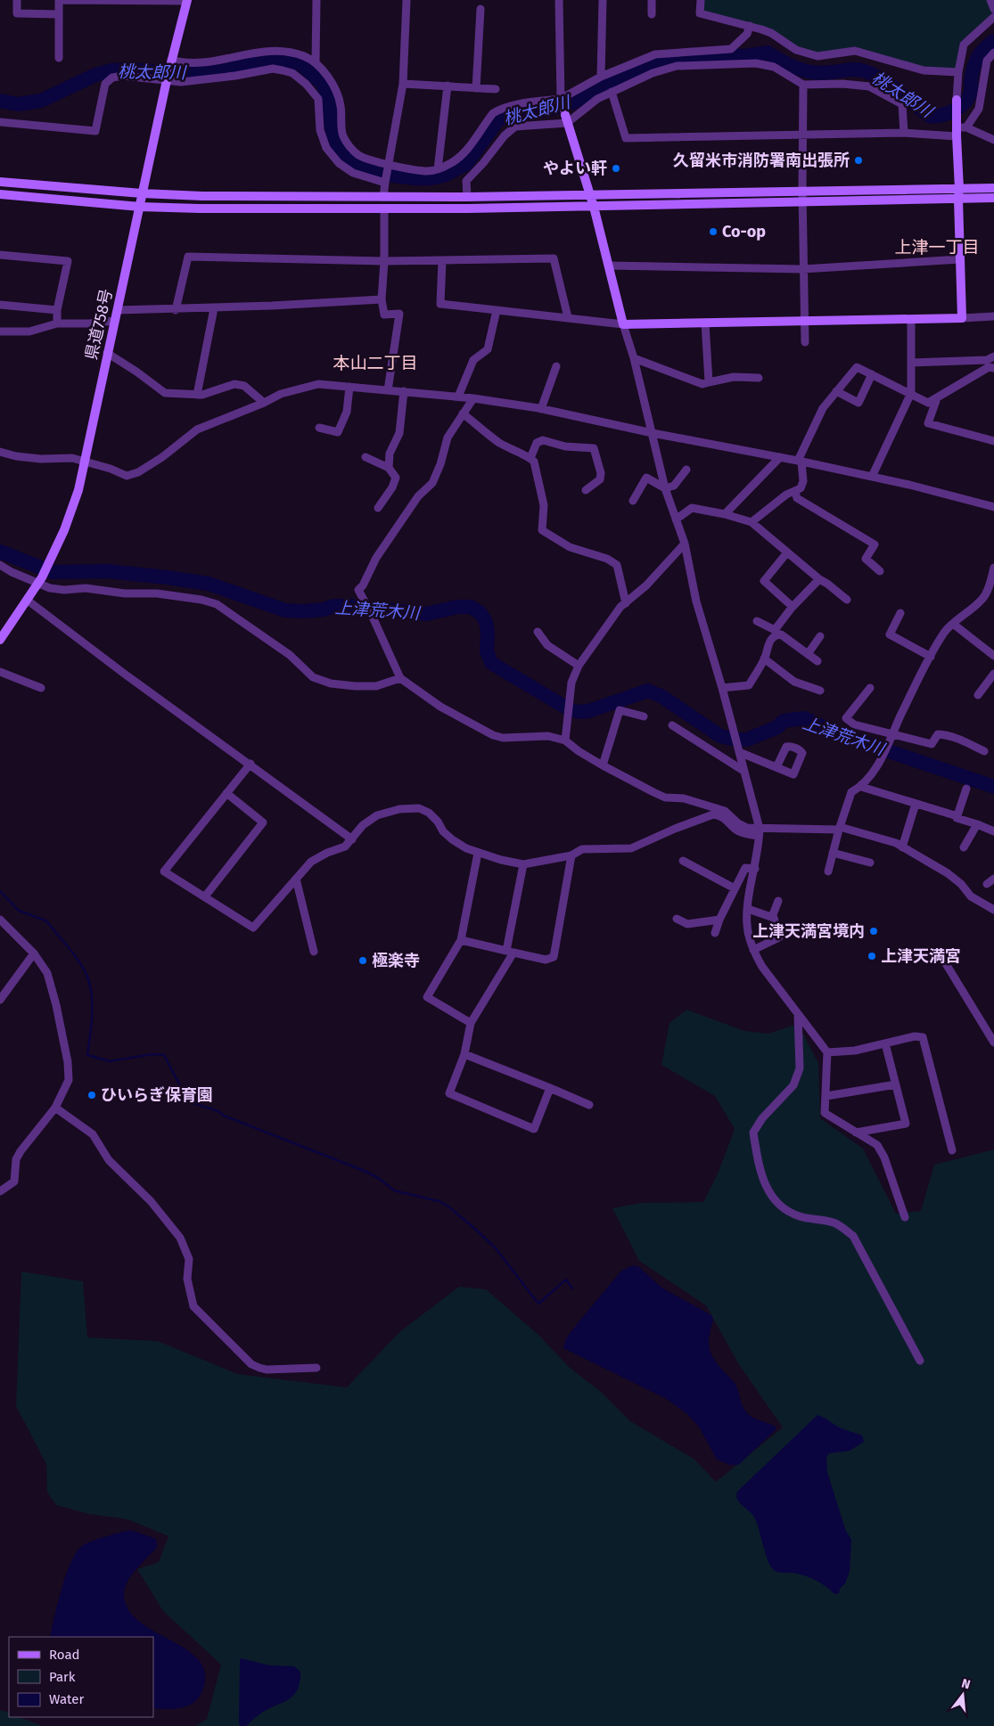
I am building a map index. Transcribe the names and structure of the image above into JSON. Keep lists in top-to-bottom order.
{
  "streets": {
    "street": ["県道758号"]
  },
  "districts": ["上津一丁目", "本山二丁目"],
  "water": ["桃太郎川", "上津荒木川"],
  "places": [
    "久留米市消防署南出張所",
    "やよい軒",
    "Co-op",
    "上津天満宮境内",
    "上津天満宮",
    "極楽寺",
    "ひいらぎ保育園"
  ],
  "legend": ["Road", "Park", "Water"],
  "north": "top"
}
